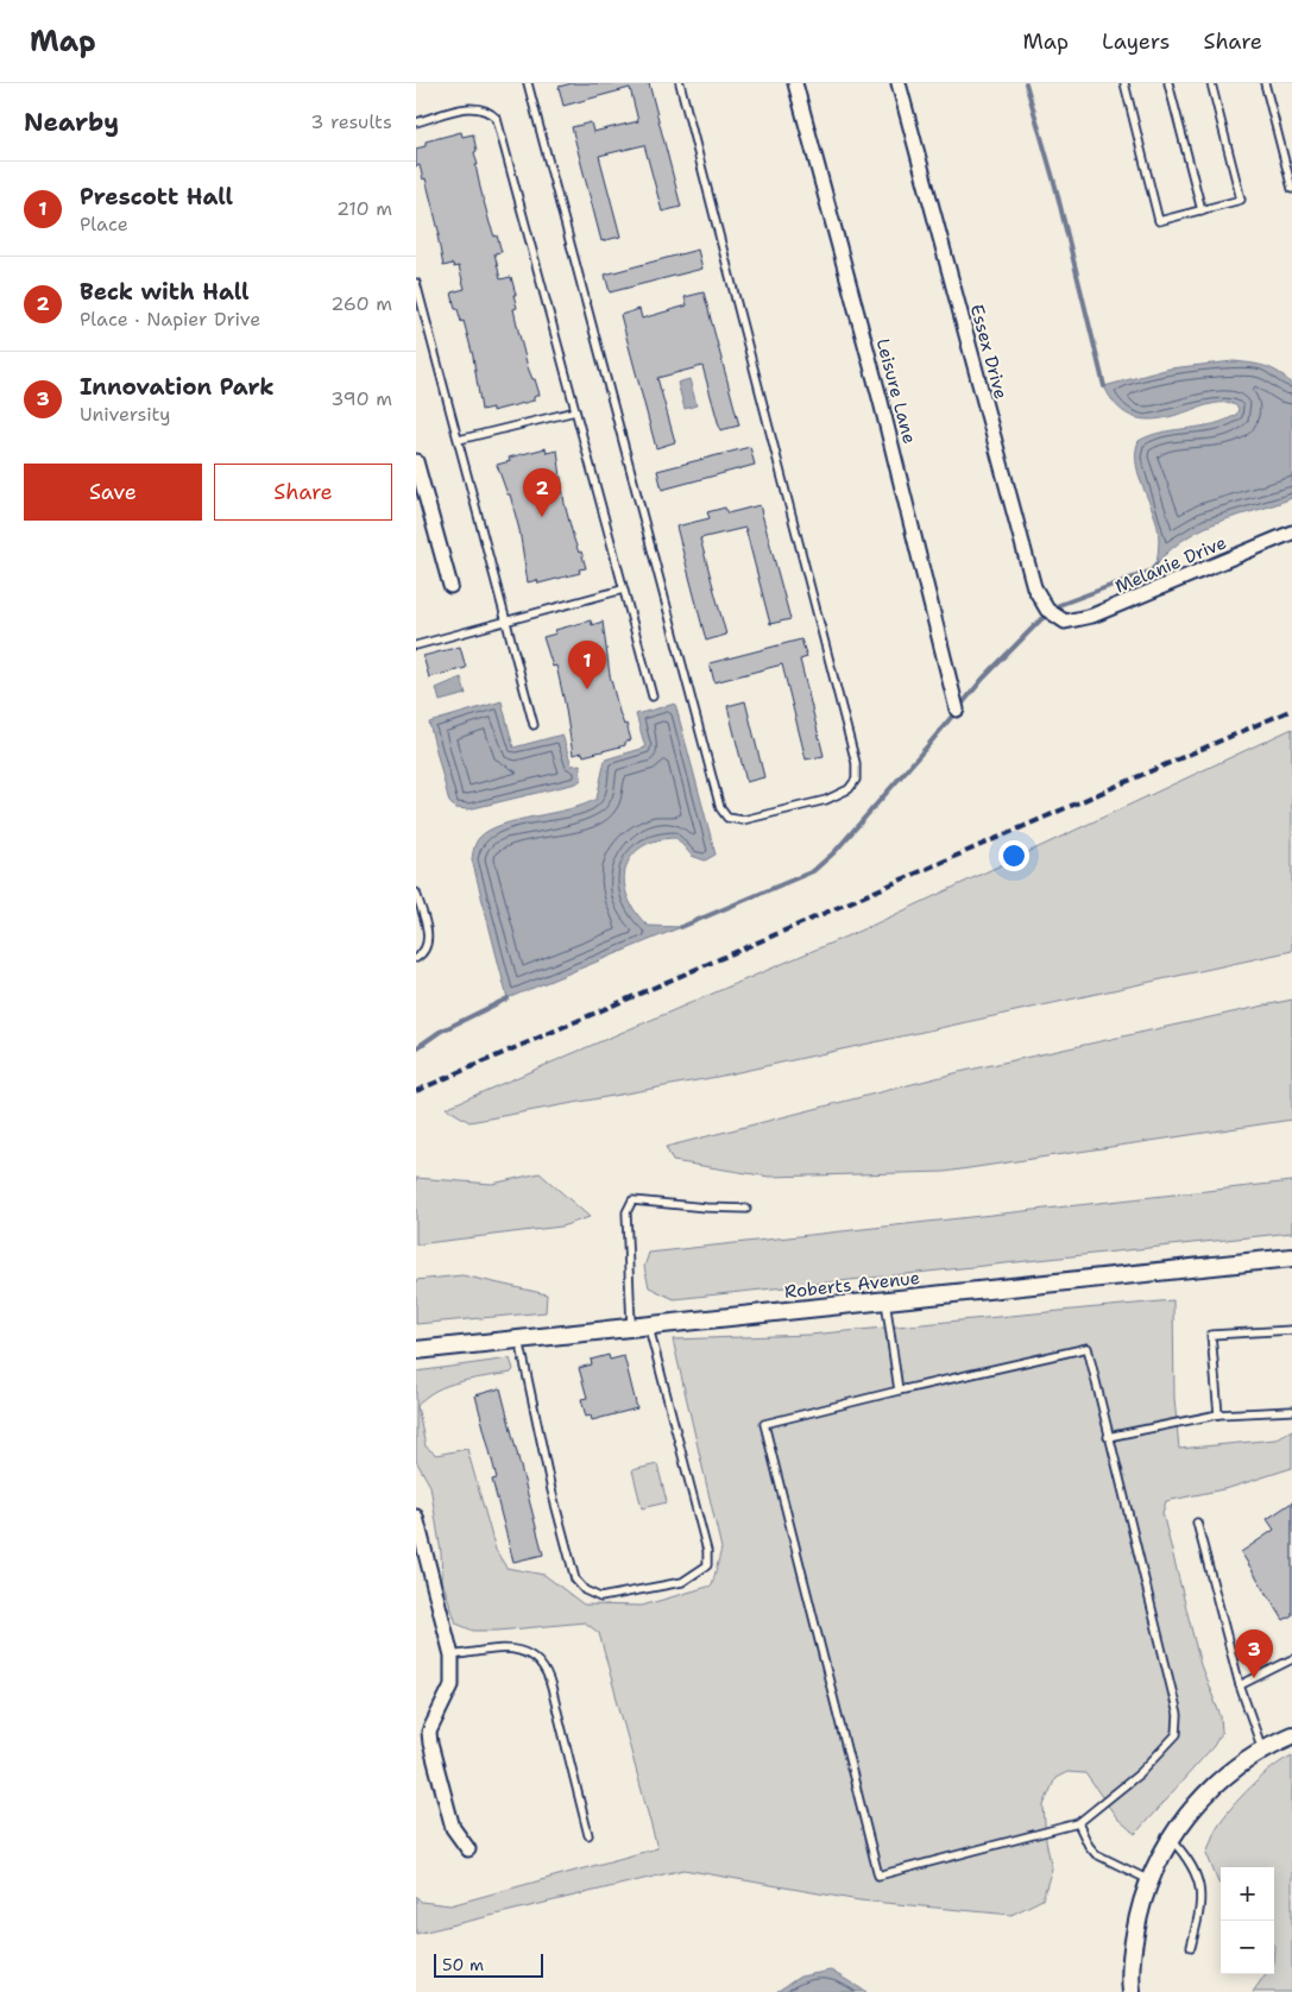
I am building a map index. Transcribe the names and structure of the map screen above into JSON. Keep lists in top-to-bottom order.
{
  "streets": {
    "street": [
      "Essex Drive",
      "Leisure Lane",
      "Melanie Drive",
      "Roberts Avenue"
    ]
  },
  "crossings": [
    ["Essex Drive", "Melanie Drive"]
  ],
  "scale_bar": "50 m",
  "page": {
    "header": "Map",
    "nav": ["Map", "Layers", "Share"],
    "heading": ["Nearby", "3 results"],
    "list": [
      {
        "mark": "1",
        "name": "Prescott Hall",
        "note": "Place",
        "value": "210 m"
      },
      {
        "mark": "2",
        "name": "Beck with Hall",
        "note": "Place · Napier Drive",
        "value": "260 m"
      },
      {
        "mark": "3",
        "name": "Innovation Park",
        "note": "University",
        "value": "390 m"
      }
    ],
    "buttons": ["Save", "Share"],
    "pins": ["2", "1", "3"],
    "map_buttons": ["+", "−"],
    "scale": "50 m"
  }
}
